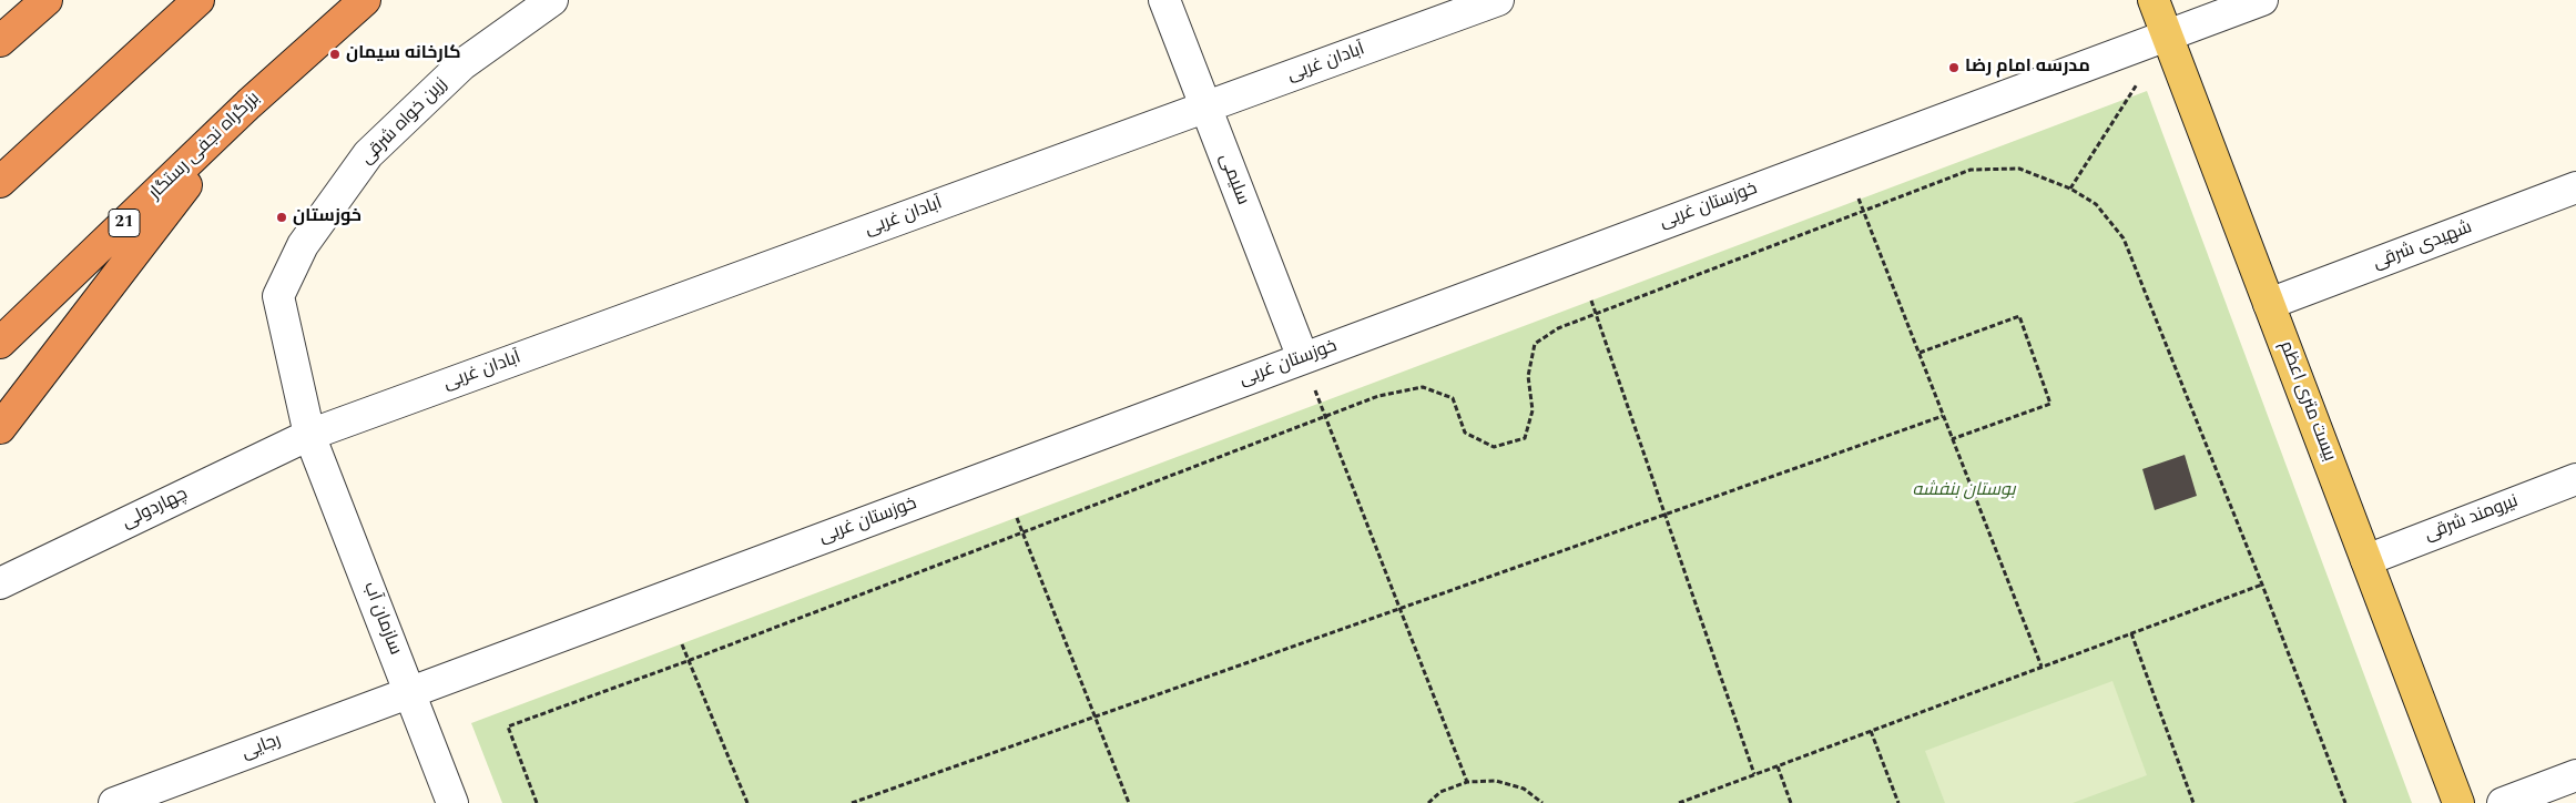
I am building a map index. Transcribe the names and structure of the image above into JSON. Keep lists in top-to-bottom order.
{
  "streets": {
    "highway": ["بزرگراه نجفی رستگار", "21"],
    "main road": ["بیست متری اعظم"],
    "street": [
      "آبادان غربی",
      "زرین خواه شرقی",
      "سلیمی",
      "خوزستان غربی",
      "شهیدی شرقی",
      "چهاردولی",
      "نیرومند شرقی",
      "سازمان آب",
      "رجایی"
    ]
  },
  "crossings": [
    ["آبادان غربی", "زرین خواه شرقی"],
    ["آبادان غربی", "سلیمی"],
    ["آبادان غربی", "چهاردولی"],
    ["آبادان غربی", "سازمان آب"],
    ["زرین خواه شرقی", "چهاردولی"],
    ["زرین خواه شرقی", "سازمان آب"],
    ["سلیمی", "خوزستان غربی"],
    ["خوزستان غربی", "بیست متری اعظم"],
    ["خوزستان غربی", "سازمان آب"],
    ["خوزستان غربی", "رجایی"],
    ["شهیدی شرقی", "بیست متری اعظم"],
    ["بیست متری اعظم", "نیرومند شرقی"],
    ["چهاردولی", "سازمان آب"],
    ["سازمان آب", "رجایی"]
  ],
  "parks": ["بوستان بنفشه"],
  "places": ["کارخانه سیمان", "مدرسه امام رضا", "خوزستان"]
}
